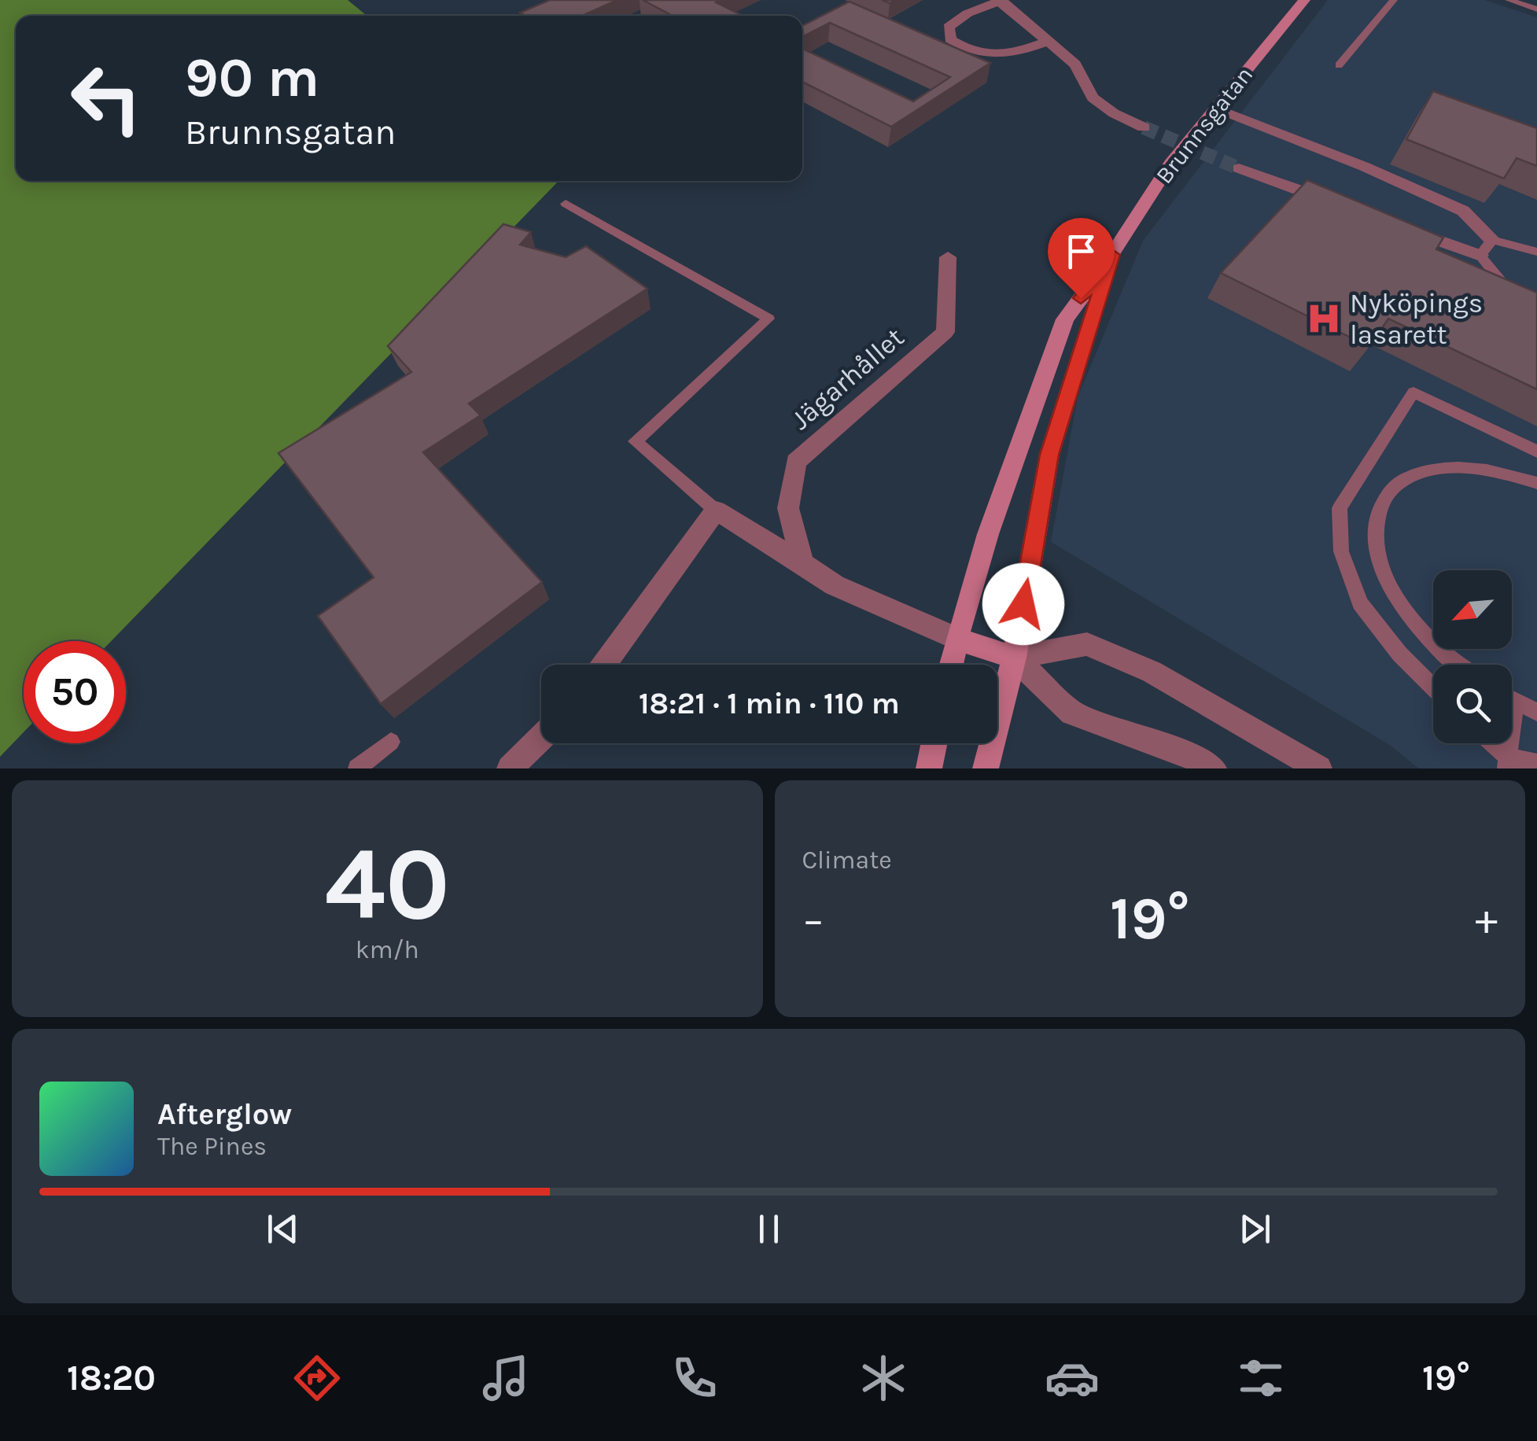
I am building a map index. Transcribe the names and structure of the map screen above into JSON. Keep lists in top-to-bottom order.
{
  "streets": {
    "main road": ["Brunnsgatan"],
    "street": ["Jägarhållet"]
  },
  "places": {
    "hospital": ["Nyköpings lasarett"]
  },
  "north": "bottom left",
  "page": {
    "turn": ["90 m", "Brunnsgatan"],
    "limit": "50",
    "trip": "18:21 · 1 min · 110 m",
    "tile": [
      ["40", "km/h"],
      "Climate"
    ],
    "heat": ["−", "19°", "+"],
    "song": ["Afterglow", "The Pines"],
    "tabs": ["18:20", "19°"]
  }
}
